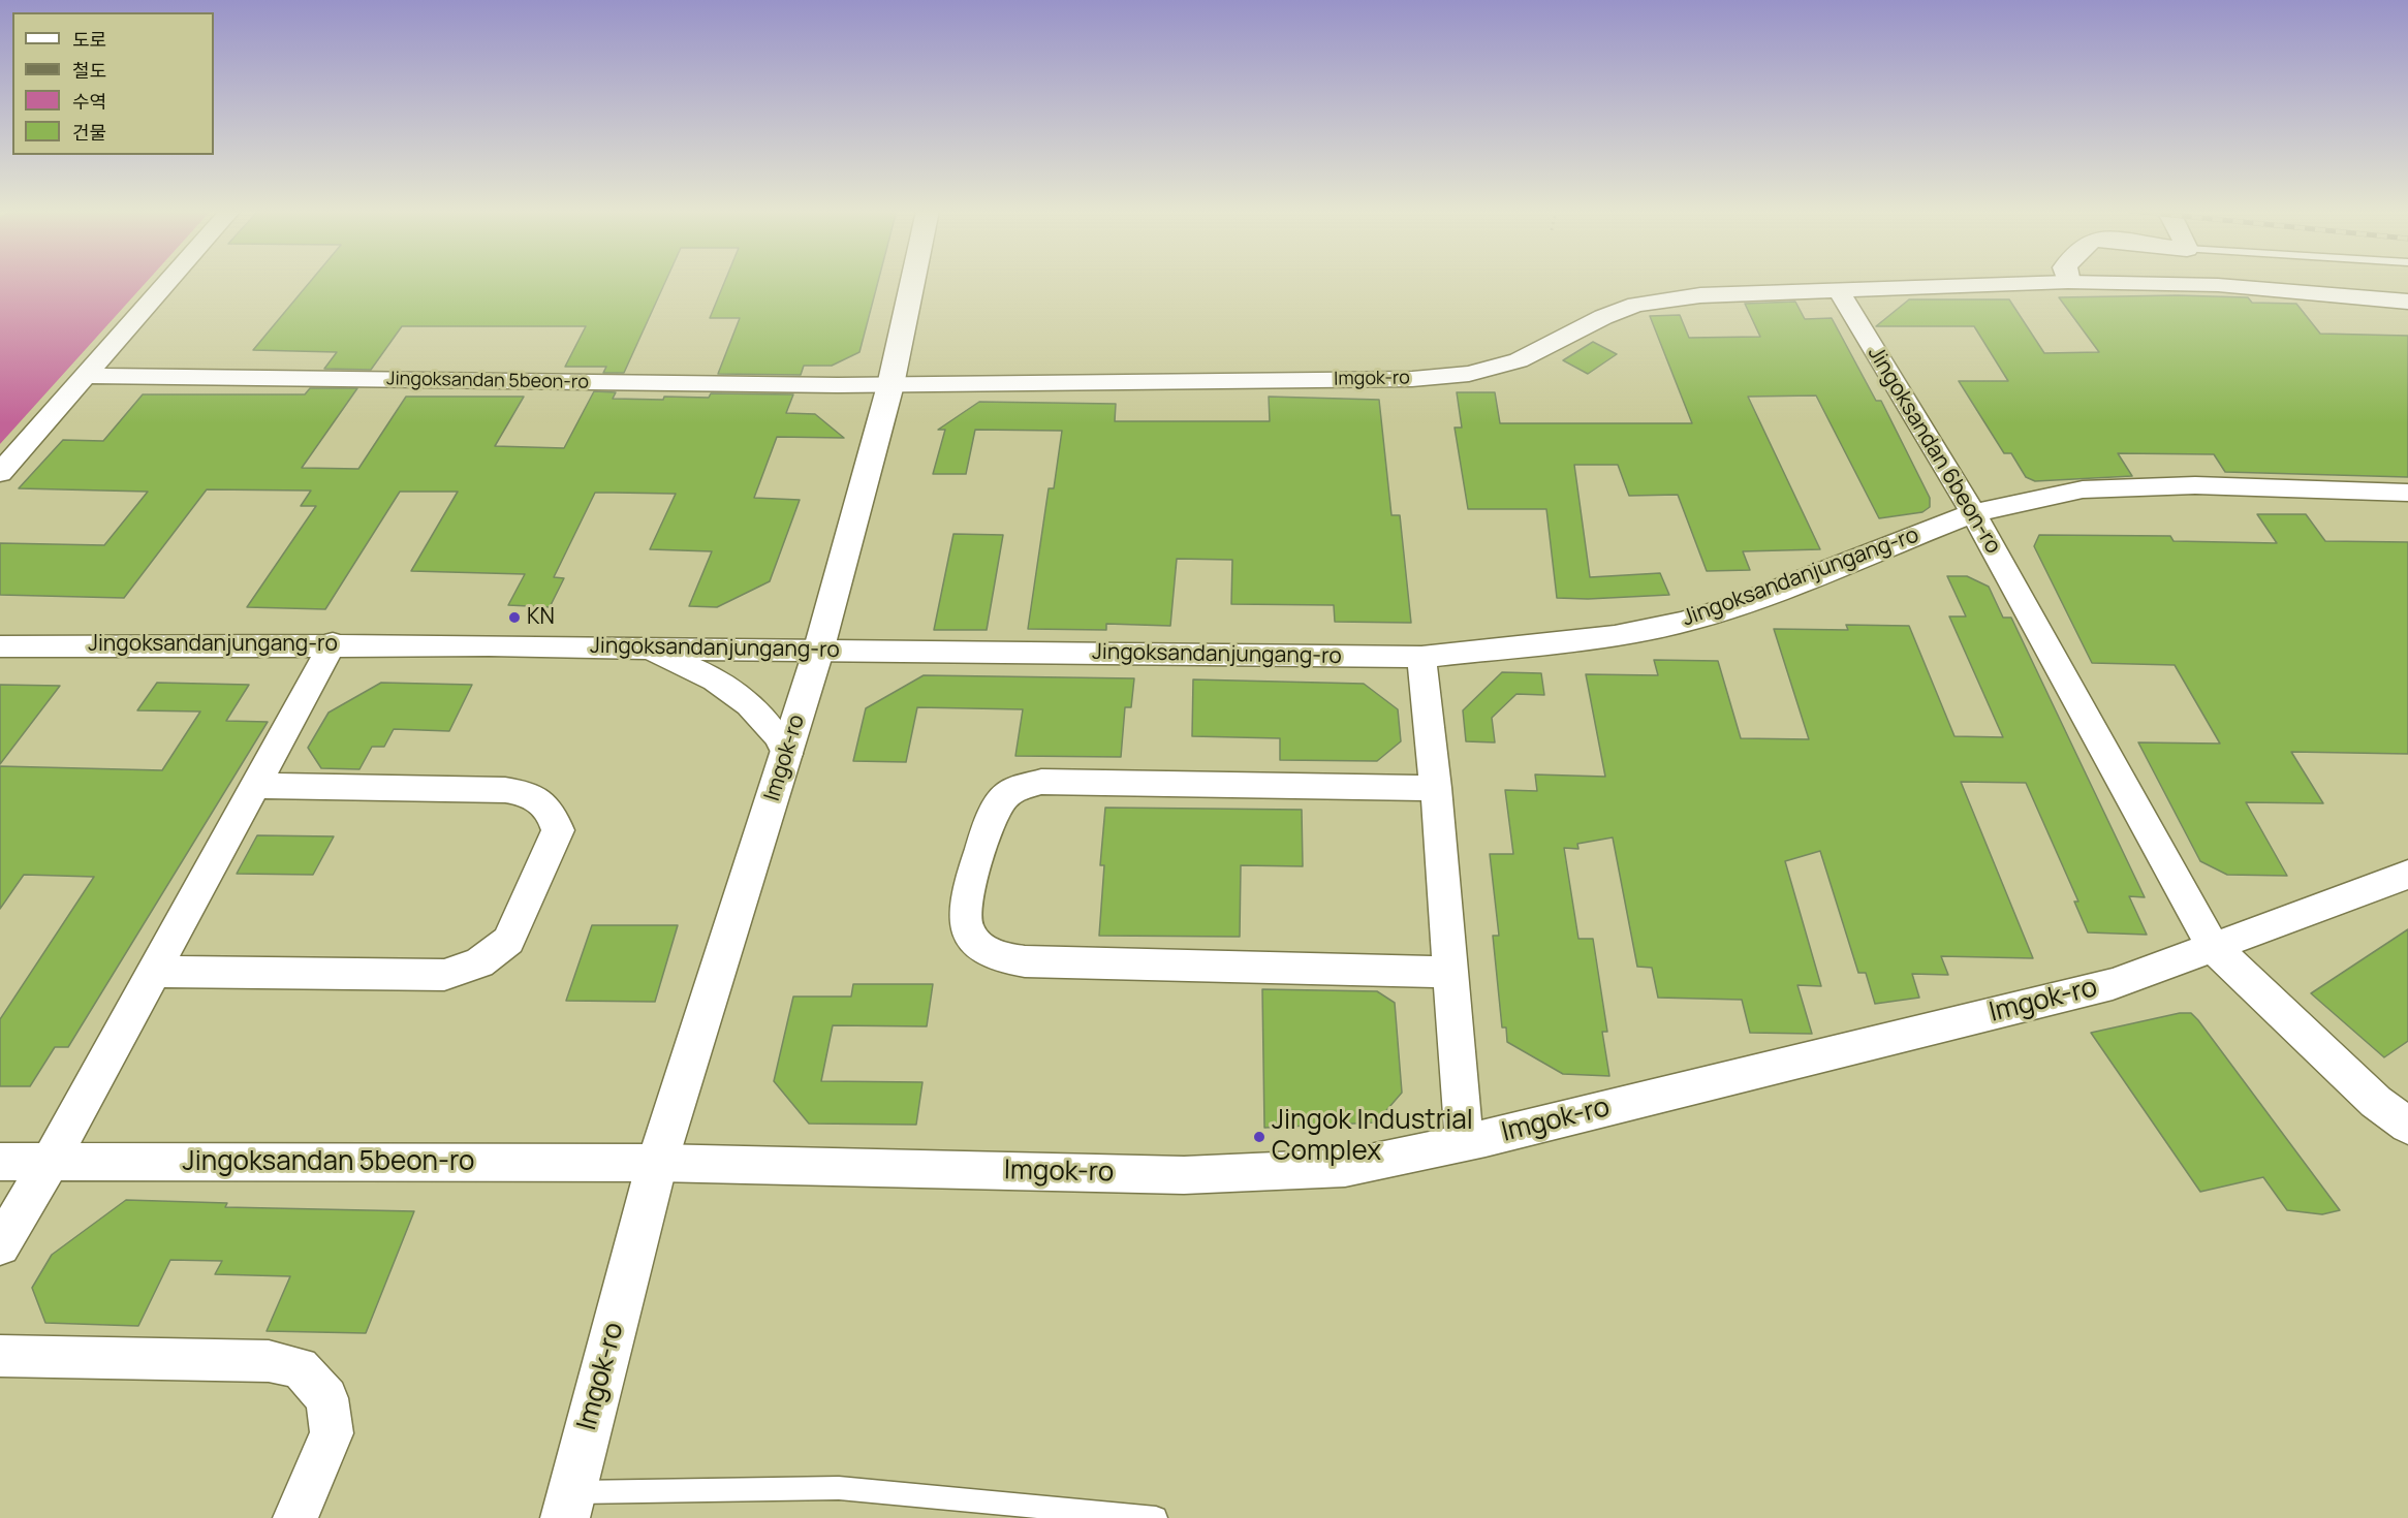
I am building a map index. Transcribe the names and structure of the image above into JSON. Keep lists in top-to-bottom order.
{
  "streets": {
    "main road": ["Imgok-ro"],
    "street": ["Jingoksandan 5beon-ro", "Jingoksandan 6beon-ro", "Jingoksandanjungang-ro"]
  },
  "crossings": [
    ["Imgok-ro", "Jingoksandan 5beon-ro"],
    ["Imgok-ro", "Jingoksandan 6beon-ro"],
    ["Imgok-ro", "Jingoksandanjungang-ro"],
    ["Jingoksandan 6beon-ro", "Jingoksandanjungang-ro"]
  ],
  "places": ["KN", "Jingok Industrial Complex"],
  "legend": [
    "도로",
    "철도",
    "수역",
    "건물"
  ]
}
